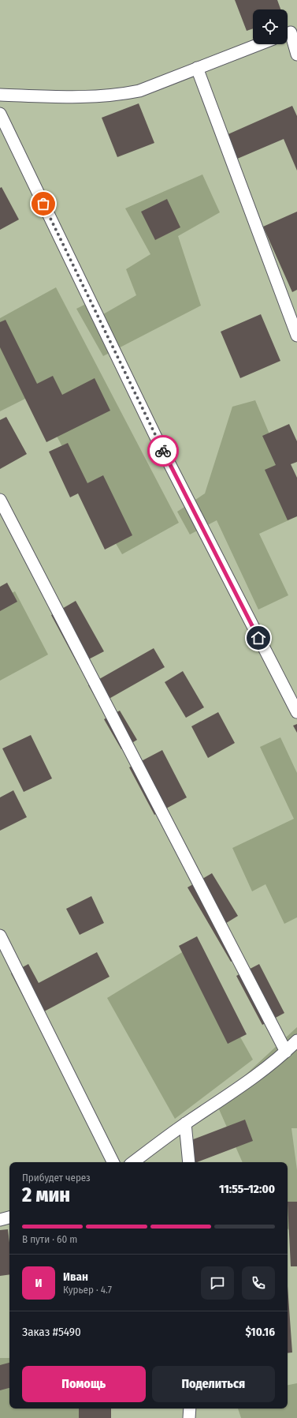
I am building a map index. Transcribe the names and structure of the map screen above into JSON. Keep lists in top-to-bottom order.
{
  "page": {
    "heading": ["2 мин", "Прибудет через", "11:55–12:00"],
    "panel": [
      "Иван",
      "Курьер · 4.7",
      "Заказ #5490",
      "$10.16"
    ],
    "bar": "В пути · 60 m",
    "round": "И",
    "buttons": ["Помощь", "Поделиться"]
  }
}
